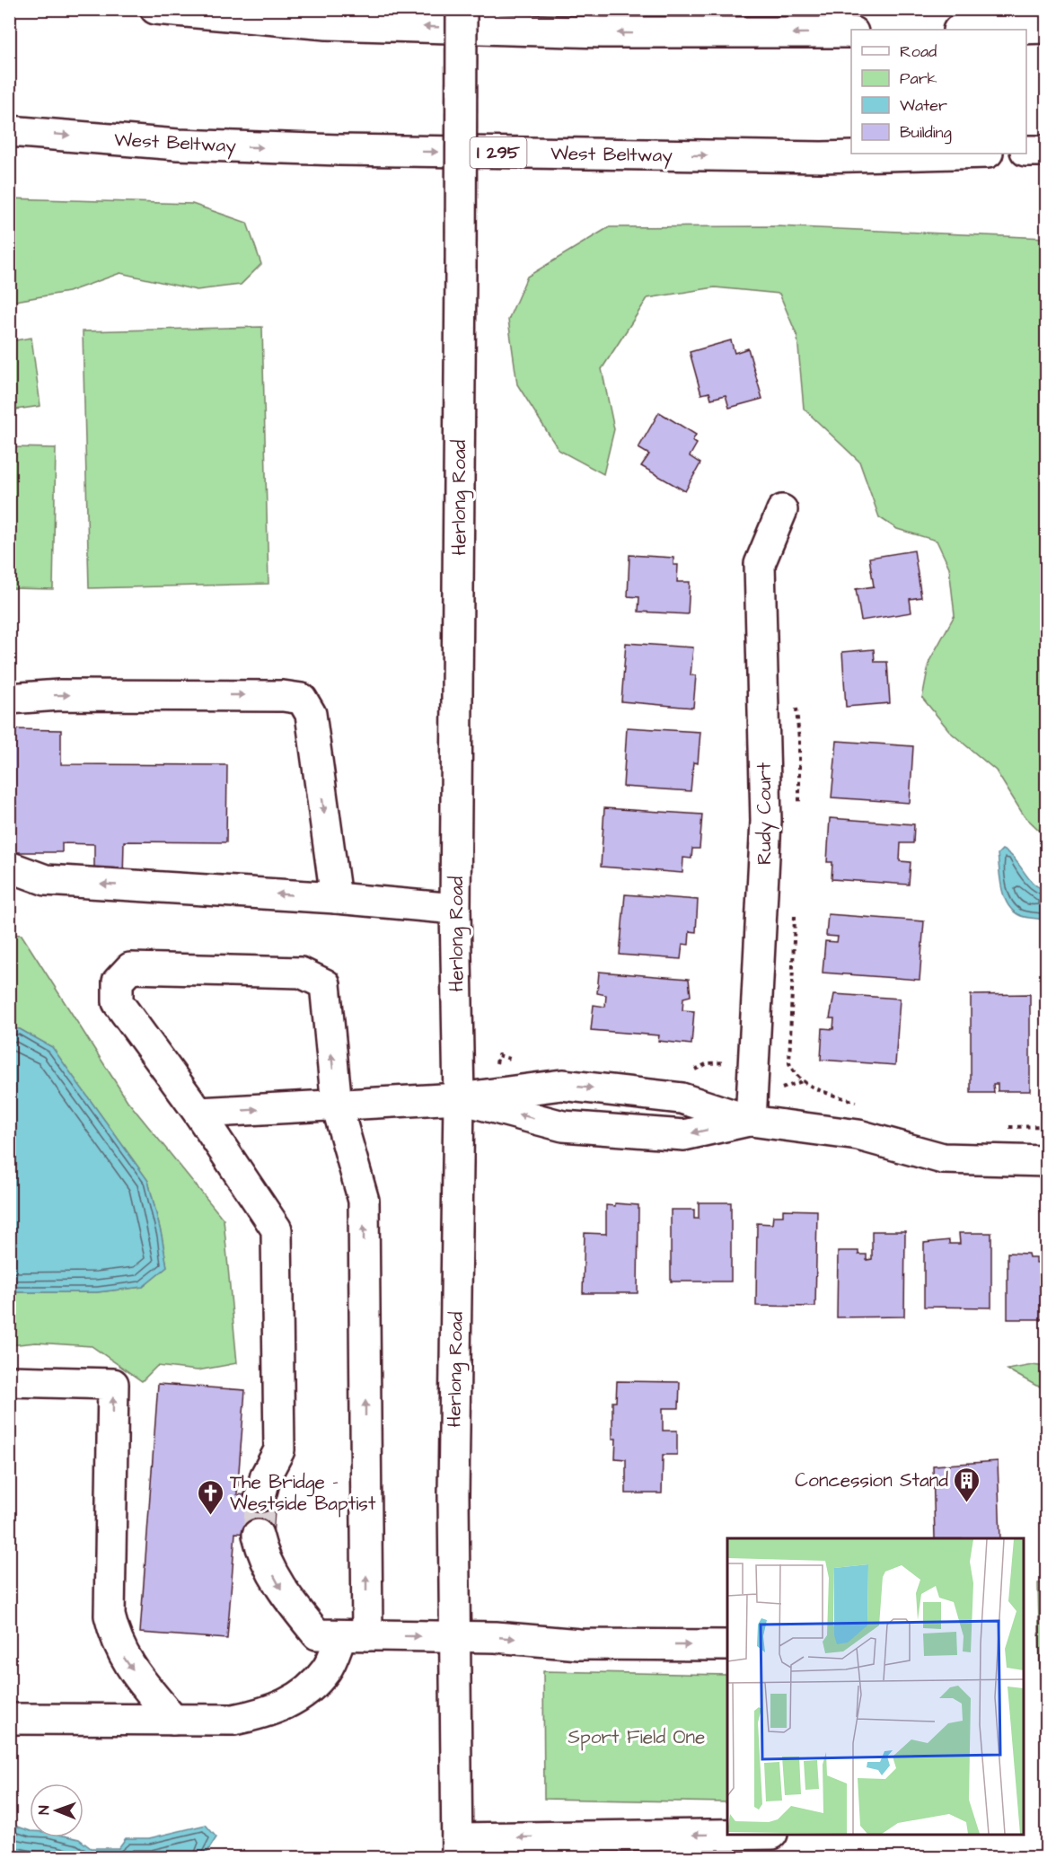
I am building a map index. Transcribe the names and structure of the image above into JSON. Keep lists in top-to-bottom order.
{
  "streets": {
    "main road": [
      "West Beltway",
      "I 295",
      "Herlong Road",
      "Rudy Court"
    ]
  },
  "parks": ["Sport Field One"],
  "places": {
    "building": ["Concession Stand"],
    "church": ["The Bridge - Westside Baptist"]
  },
  "legend": [
    "Road",
    "Park",
    "Water",
    "Building"
  ],
  "north": "left"
}
